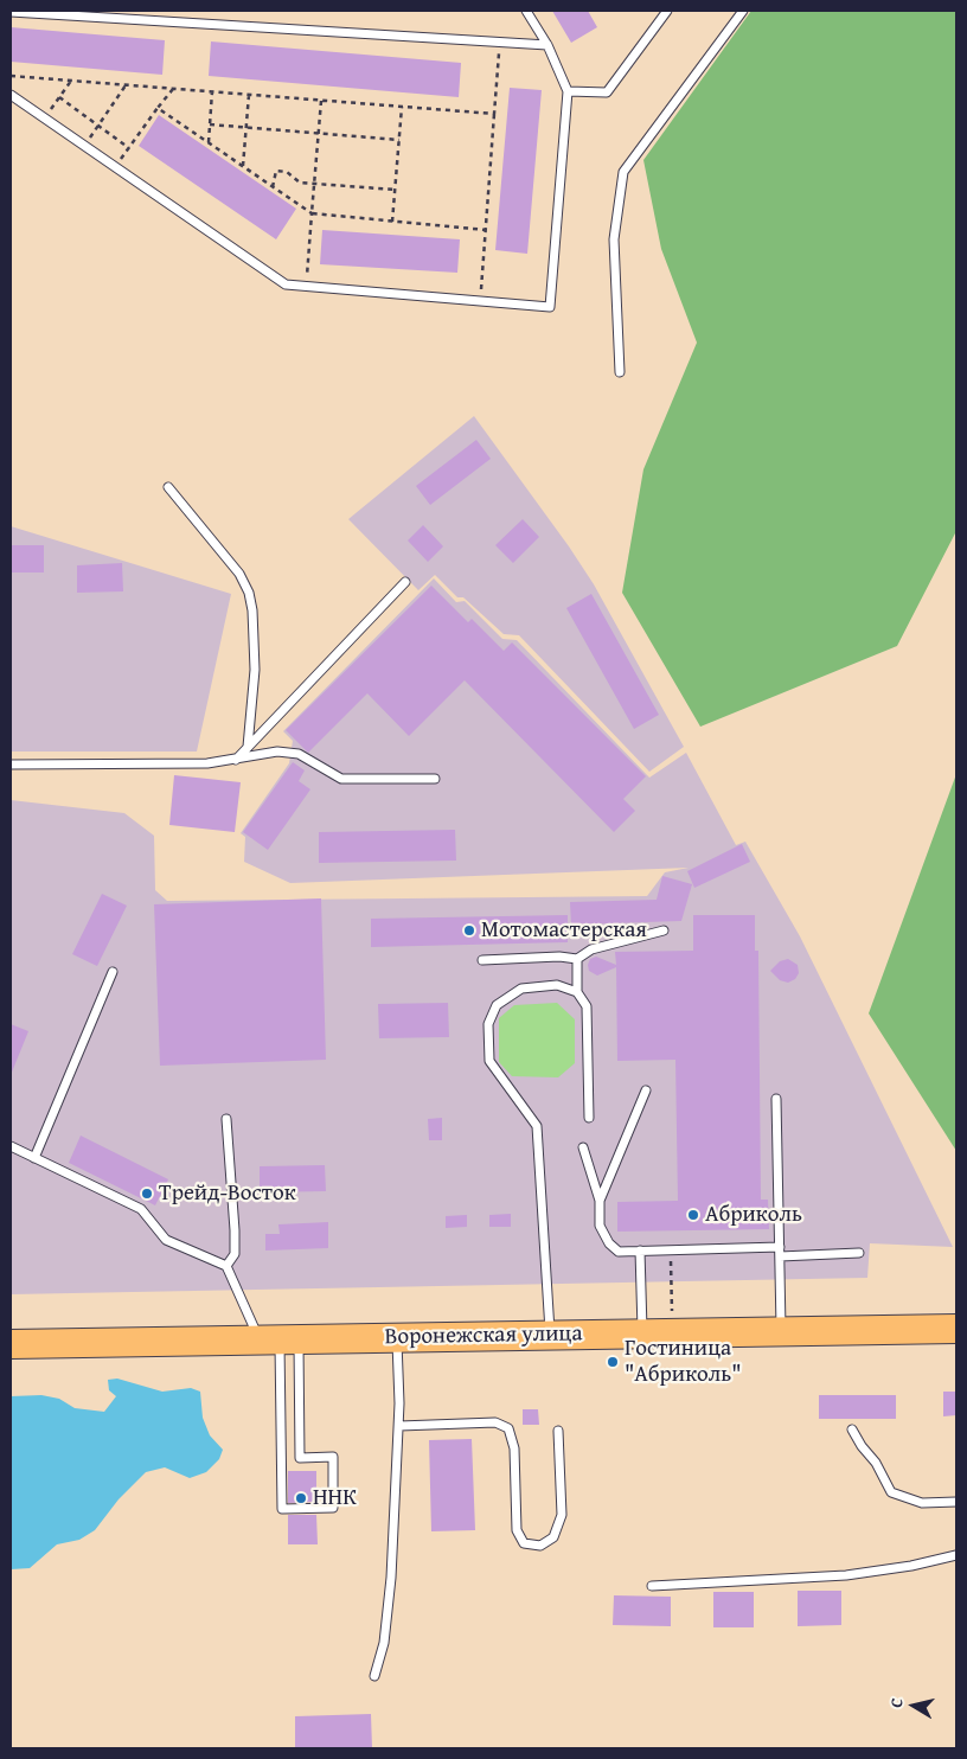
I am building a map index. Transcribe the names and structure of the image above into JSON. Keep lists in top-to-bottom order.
{
  "streets": {
    "highway": ["Воронежская улица"]
  },
  "places": [
    "Мотомастерская",
    "Трейд-Восток",
    "Абриколь",
    "Гостиница \"Абриколь\"",
    "ННК"
  ],
  "north": "left"
}
